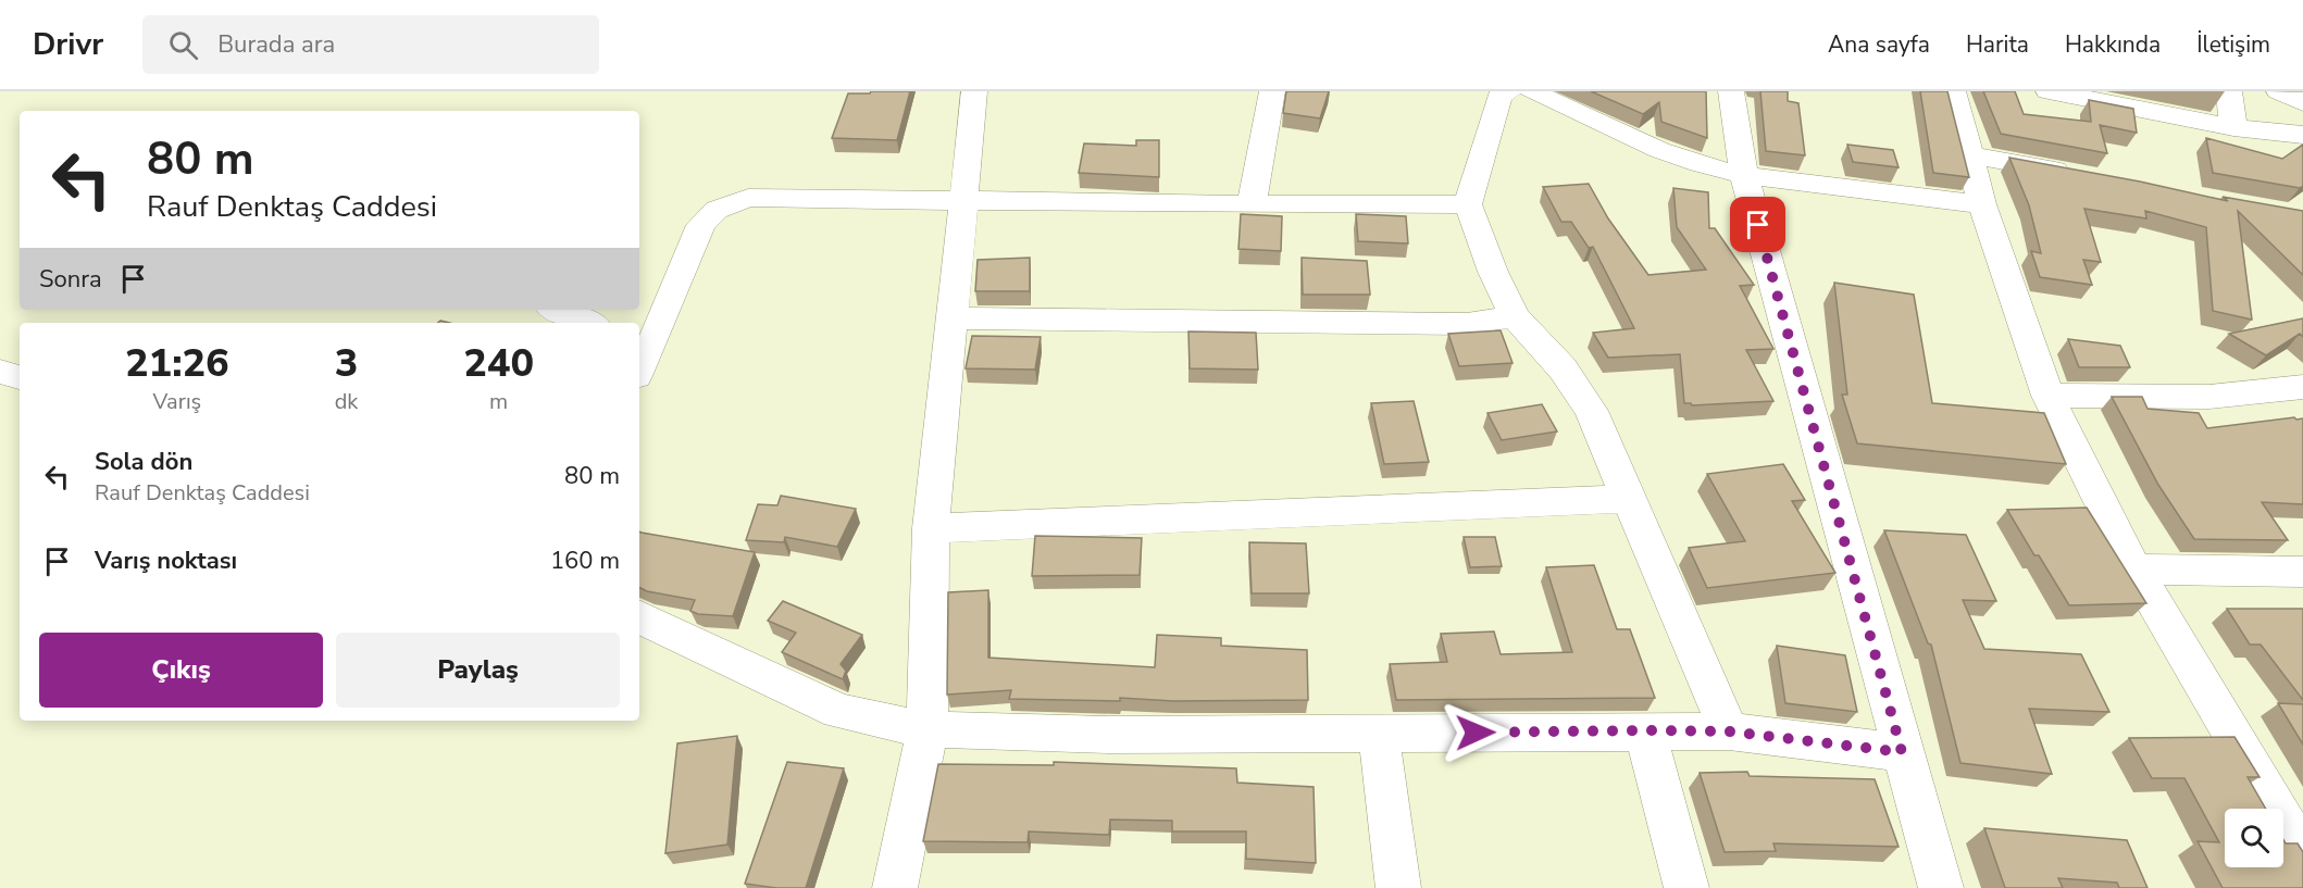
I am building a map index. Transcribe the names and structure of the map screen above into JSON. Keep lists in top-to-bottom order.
{
  "page": {
    "header": "Drivr",
    "search": "Burada ara",
    "nav": [
      "Ana sayfa",
      "Harita",
      "Hakkında",
      "İletişim"
    ],
    "turn": ["80 m", "Rauf Denktaş Caddesi"],
    "then": "Sonra",
    "eta": [
      "21:26",
      "Varış",
      "3",
      "dk",
      "240",
      "m"
    ],
    "list": [
      {
        "name": "Sola dön",
        "note": "Rauf Denktaş Caddesi",
        "value": "80 m"
      },
      {
        "name": "Varış noktası",
        "value": "160 m"
      }
    ],
    "buttons": ["Çıkış", "Paylaş"]
  }
}
